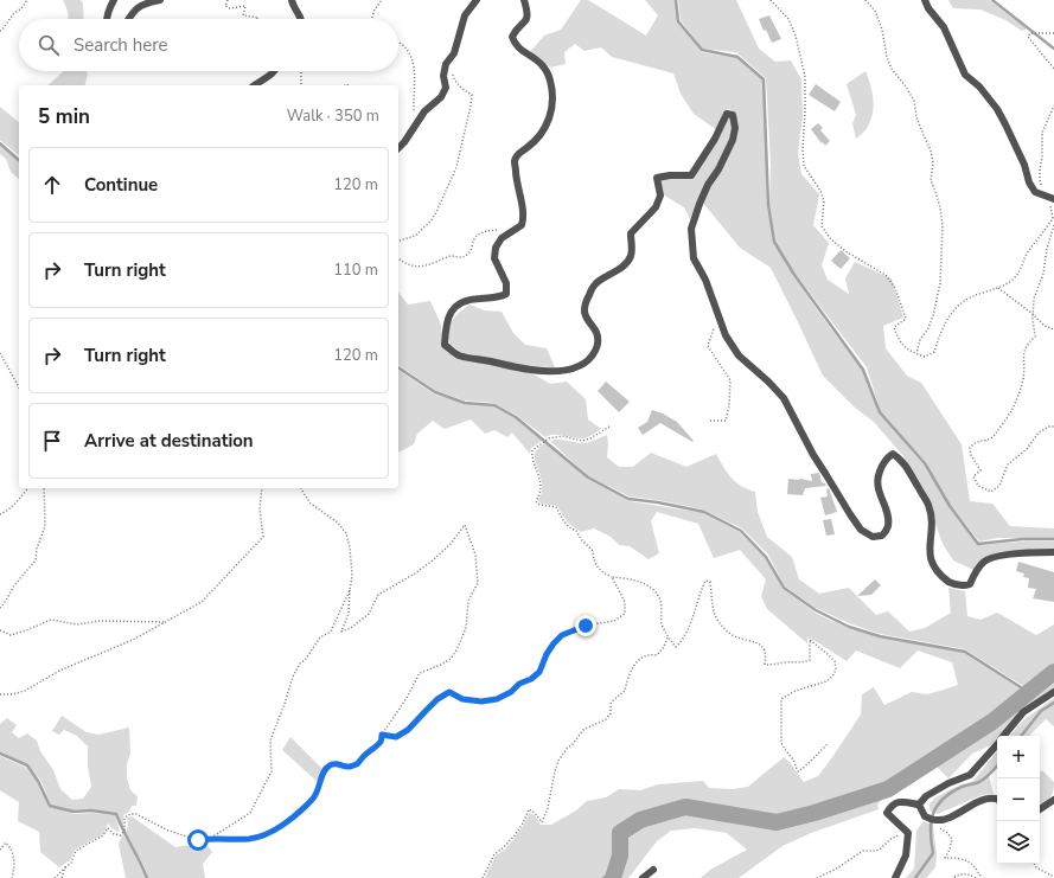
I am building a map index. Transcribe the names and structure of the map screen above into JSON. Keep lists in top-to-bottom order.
{
  "page": {
    "search": "Search here",
    "heading": ["5 min", "Walk · 350 m"],
    "list": [
      ["Continue", "120 m"],
      ["Turn right", "110 m"],
      ["Turn right", "120 m"],
      "Arrive at destination"
    ],
    "map_buttons": ["+", "−"]
  }
}
